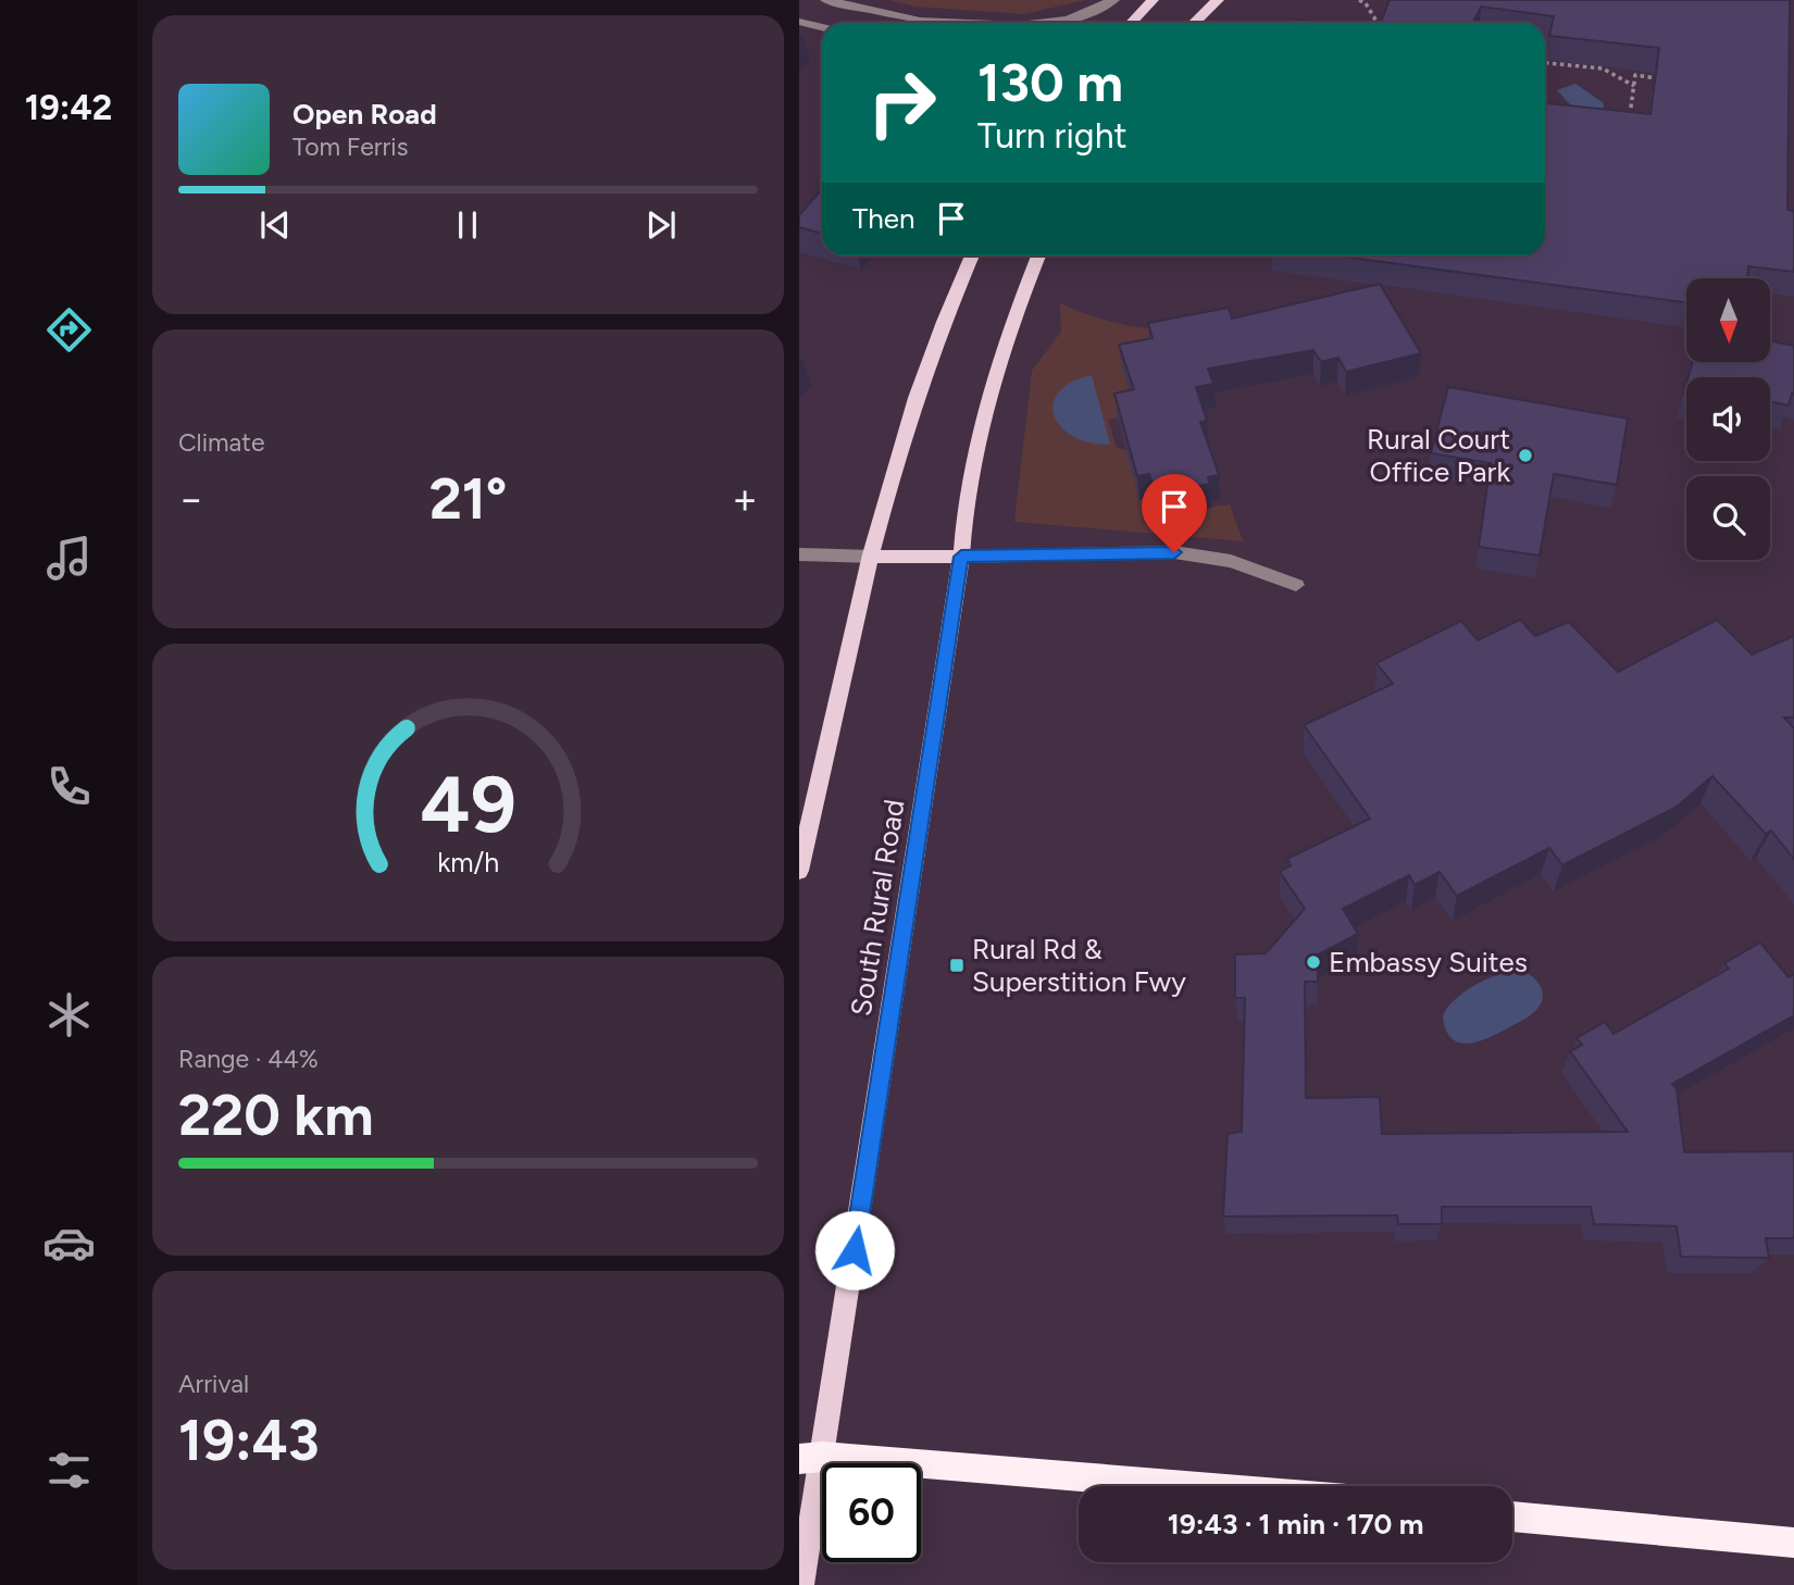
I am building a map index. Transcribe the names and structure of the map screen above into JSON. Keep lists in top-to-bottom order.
{
  "streets": {
    "main road": ["South Rural Road"]
  },
  "places": {
    "other": ["Rural Court Office Park", "Embassy Suites"],
    "transit": ["Rural Rd & Superstition Fwy"]
  },
  "north": "bottom",
  "page": {
    "tabs": "19:42",
    "turn": ["130 m", "Turn right"],
    "song": ["Open Road", "Tom Ferris"],
    "then": "Then",
    "tile": [
      "Climate",
      ["Range · 44%", "220 km"],
      ["Arrival", "19:43"]
    ],
    "heat": ["−", "21°", "+"],
    "limit": "60",
    "trip": "19:43 · 1 min · 170 m",
    "gauge": ["49", "km/h"]
  }
}
